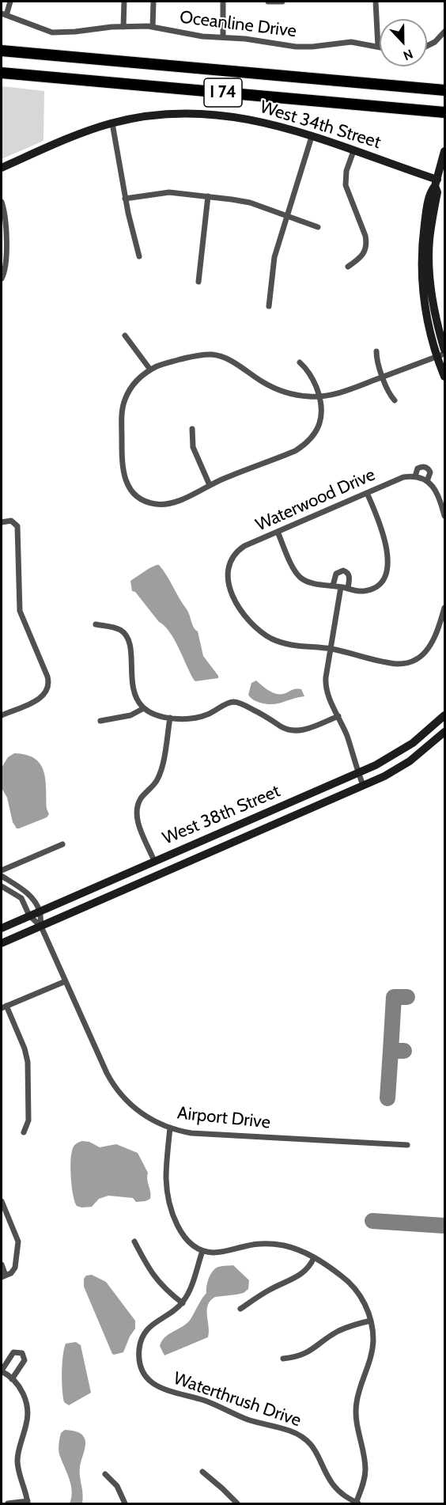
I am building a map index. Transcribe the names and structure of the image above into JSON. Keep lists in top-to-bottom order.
{
  "streets": {
    "highway": ["I 74"],
    "main road": ["West 34th Street", "West 38th Street"],
    "street": [
      "Oceanline Drive",
      "Waterwood Drive",
      "Airport Drive",
      "Waterthrush Drive"
    ]
  },
  "crossings": [
    ["West 38th Street", "Airport Drive"]
  ],
  "north": "bottom"
}
